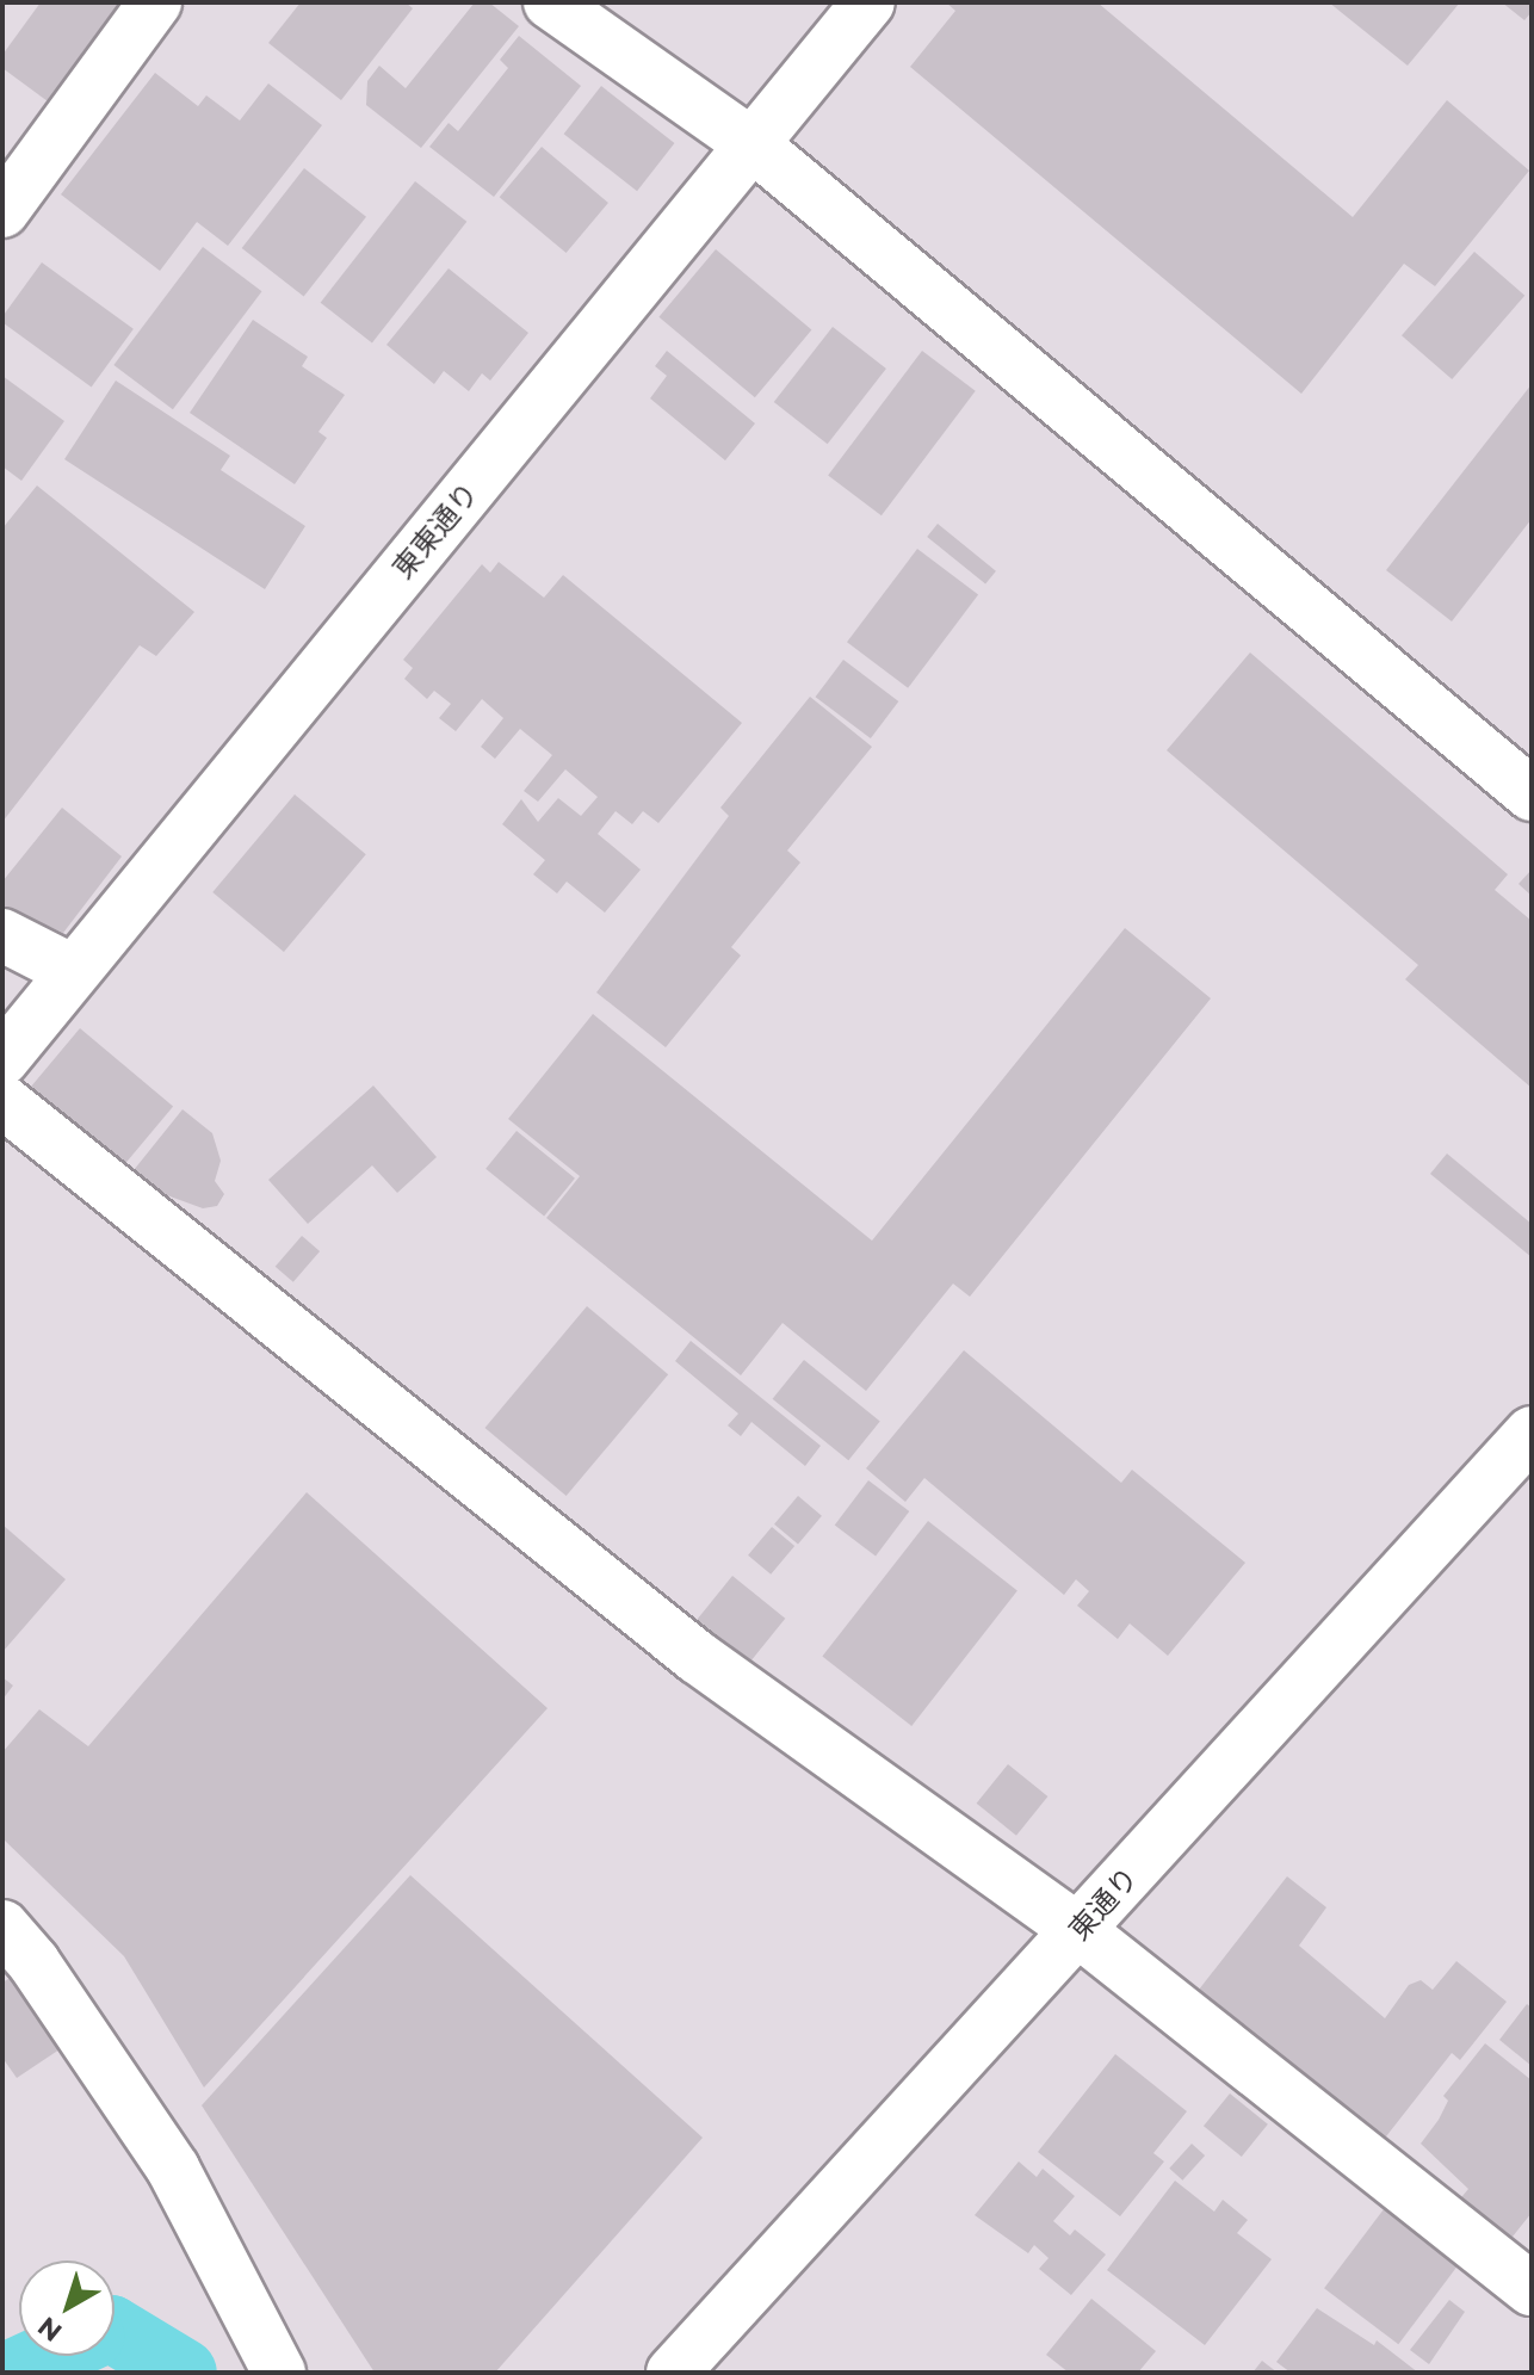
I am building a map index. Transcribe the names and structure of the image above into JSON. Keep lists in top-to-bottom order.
{
  "streets": {
    "street": ["東東通り", "東通り"]
  },
  "north": "bottom left"
}
